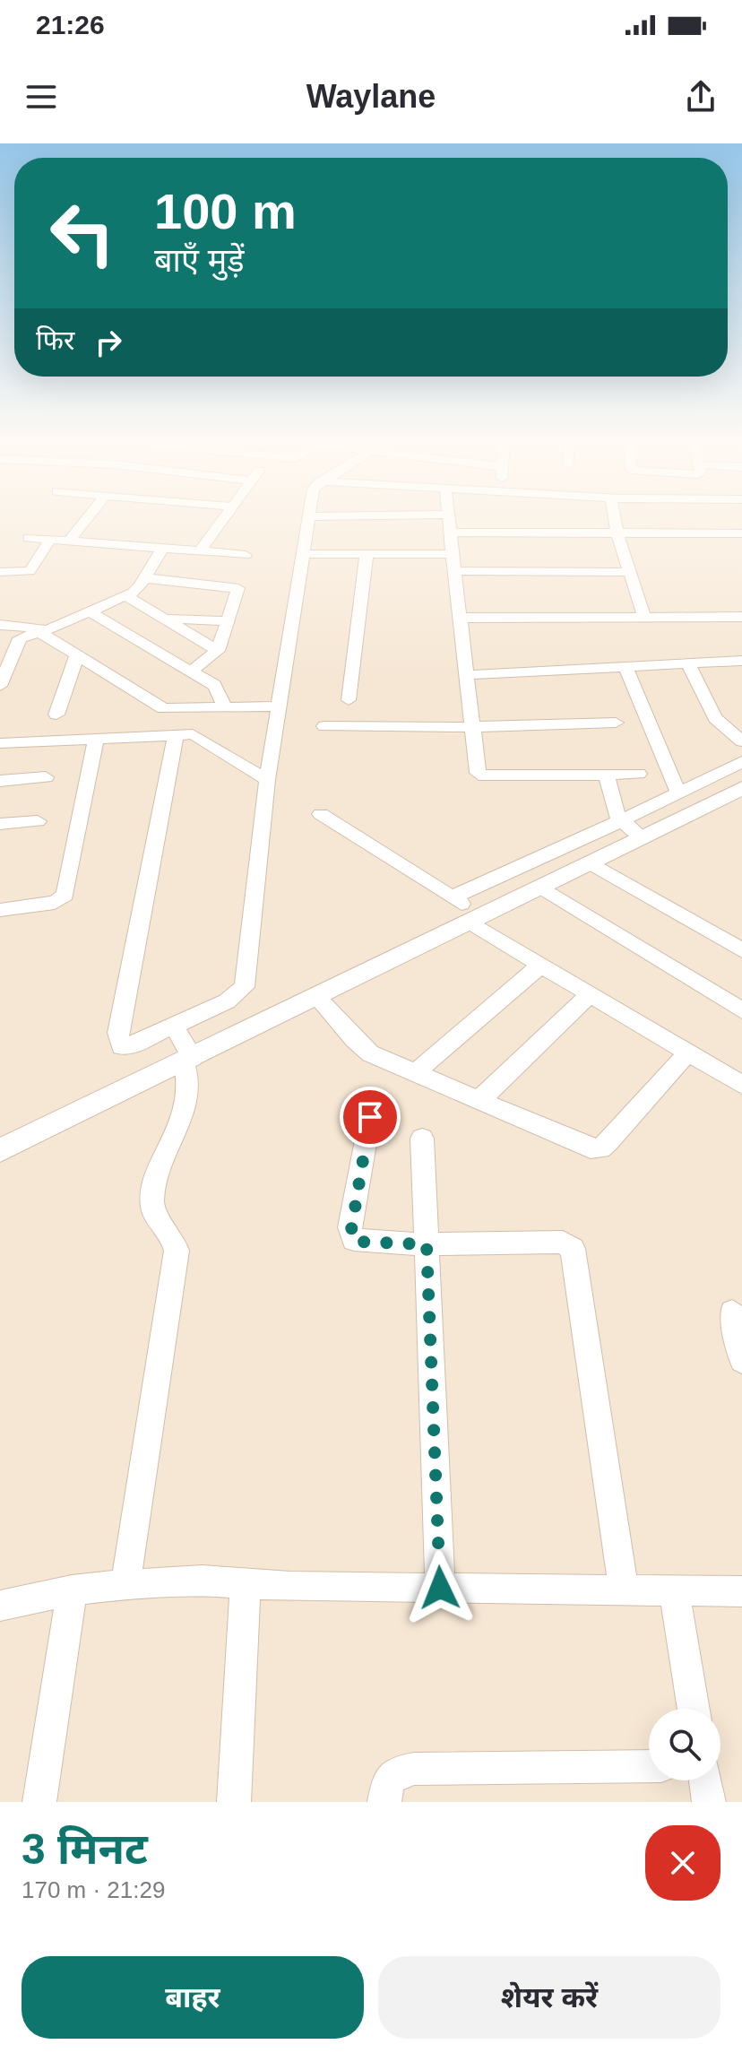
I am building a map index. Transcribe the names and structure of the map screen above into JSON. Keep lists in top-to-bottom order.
{
  "page": {
    "status": "21:26",
    "header": "Waylane",
    "turn": ["100 m", "बाएँ मुड़ें"],
    "then": "फिर",
    "heading": ["3 मिनट", "170 m · 21:29"],
    "buttons": ["बाहर", "शेयर करें"]
  }
}
